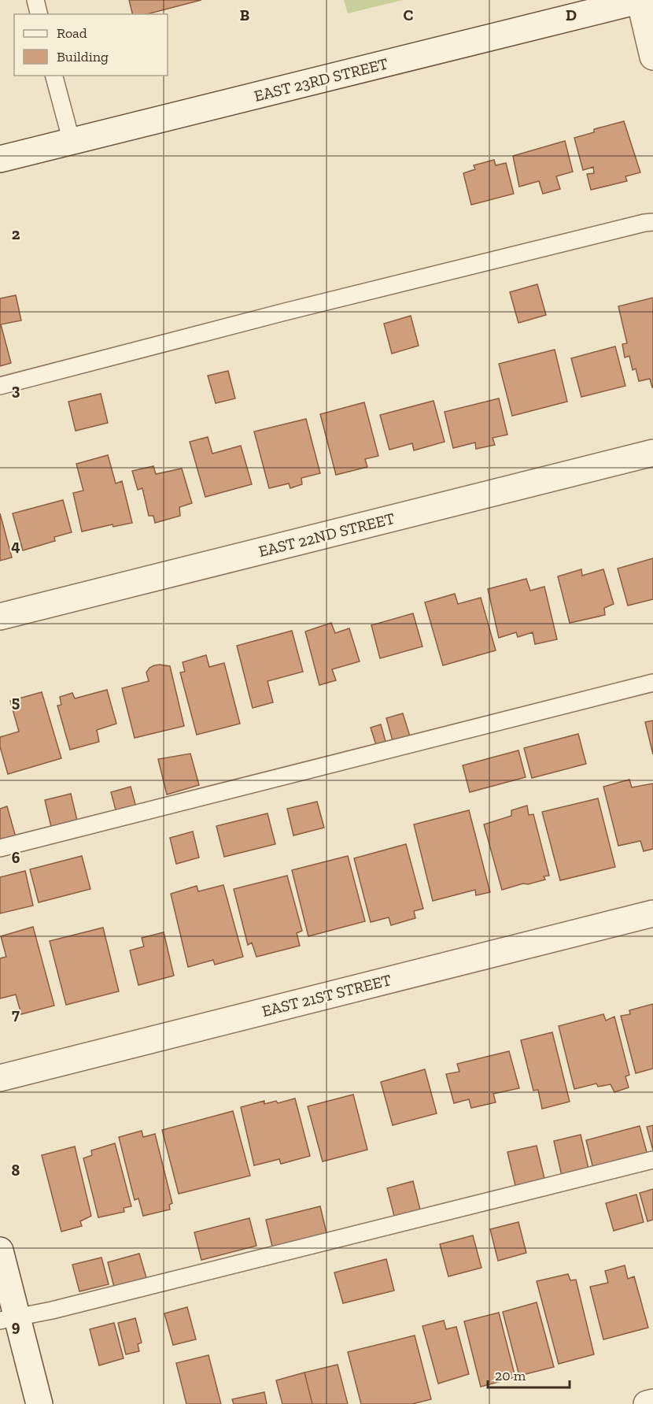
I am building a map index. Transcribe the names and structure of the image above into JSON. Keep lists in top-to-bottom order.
{
  "streets": {
    "street": ["EAST 23RD STREET", "EAST 22ND STREET", "EAST 21ST STREET"]
  },
  "legend": ["Road", "Building"],
  "scale_bar": "20 m",
  "grid": {
    "columns": ["B", "C", "D"],
    "rows": [
      "2",
      "3",
      "4",
      "5",
      "6",
      "7",
      "8",
      "9"
    ]
  }
}
